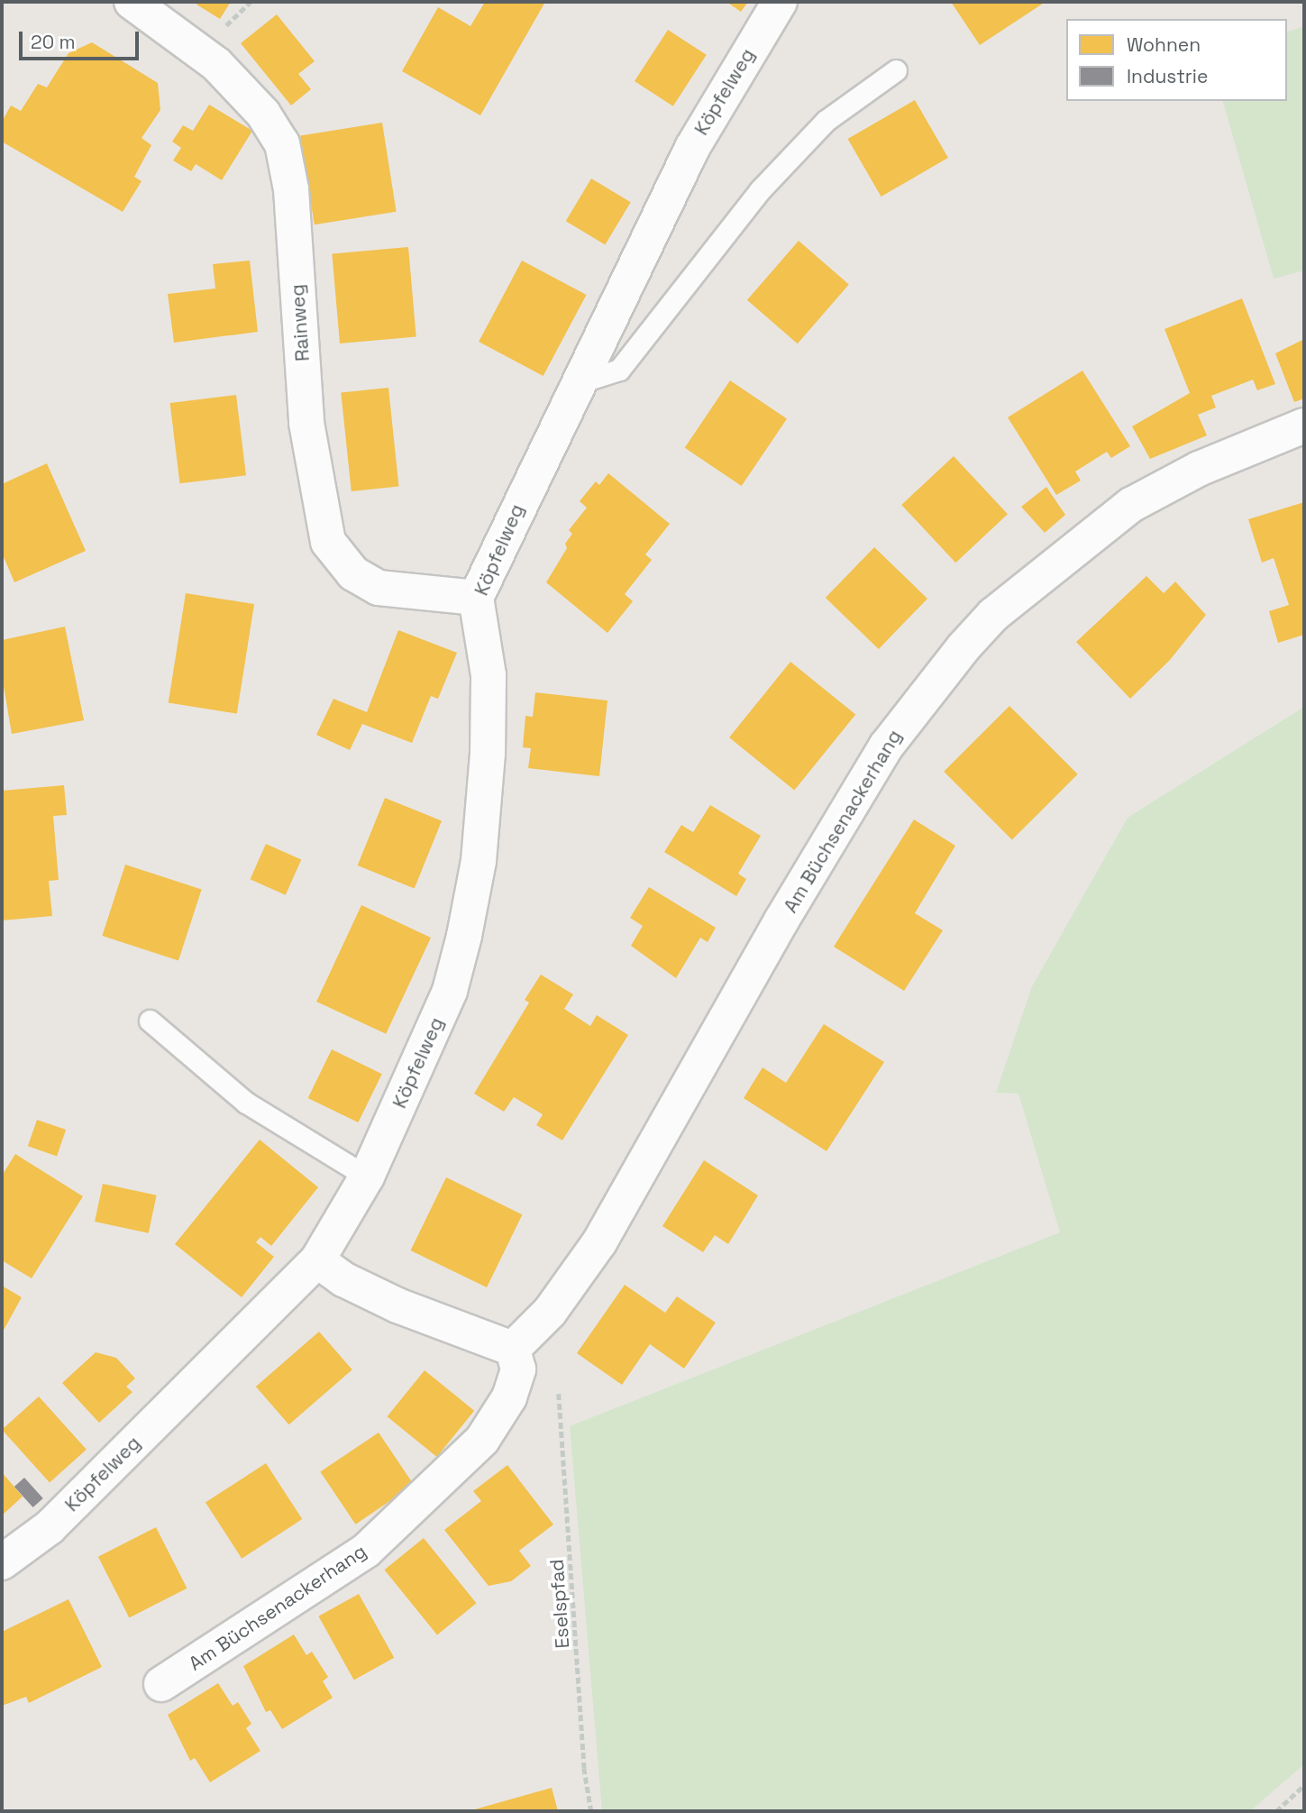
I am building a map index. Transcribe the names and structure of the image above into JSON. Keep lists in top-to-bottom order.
{
  "streets": {
    "street": ["Köpfelweg", "Rainweg", "Am Büchsenackerhang"],
    "path": ["Eselspfad"]
  },
  "crossings": [
    ["Köpfelweg", "Rainweg"]
  ],
  "legend": ["Wohnen", "Industrie"],
  "scale_bar": "20 m"
}
